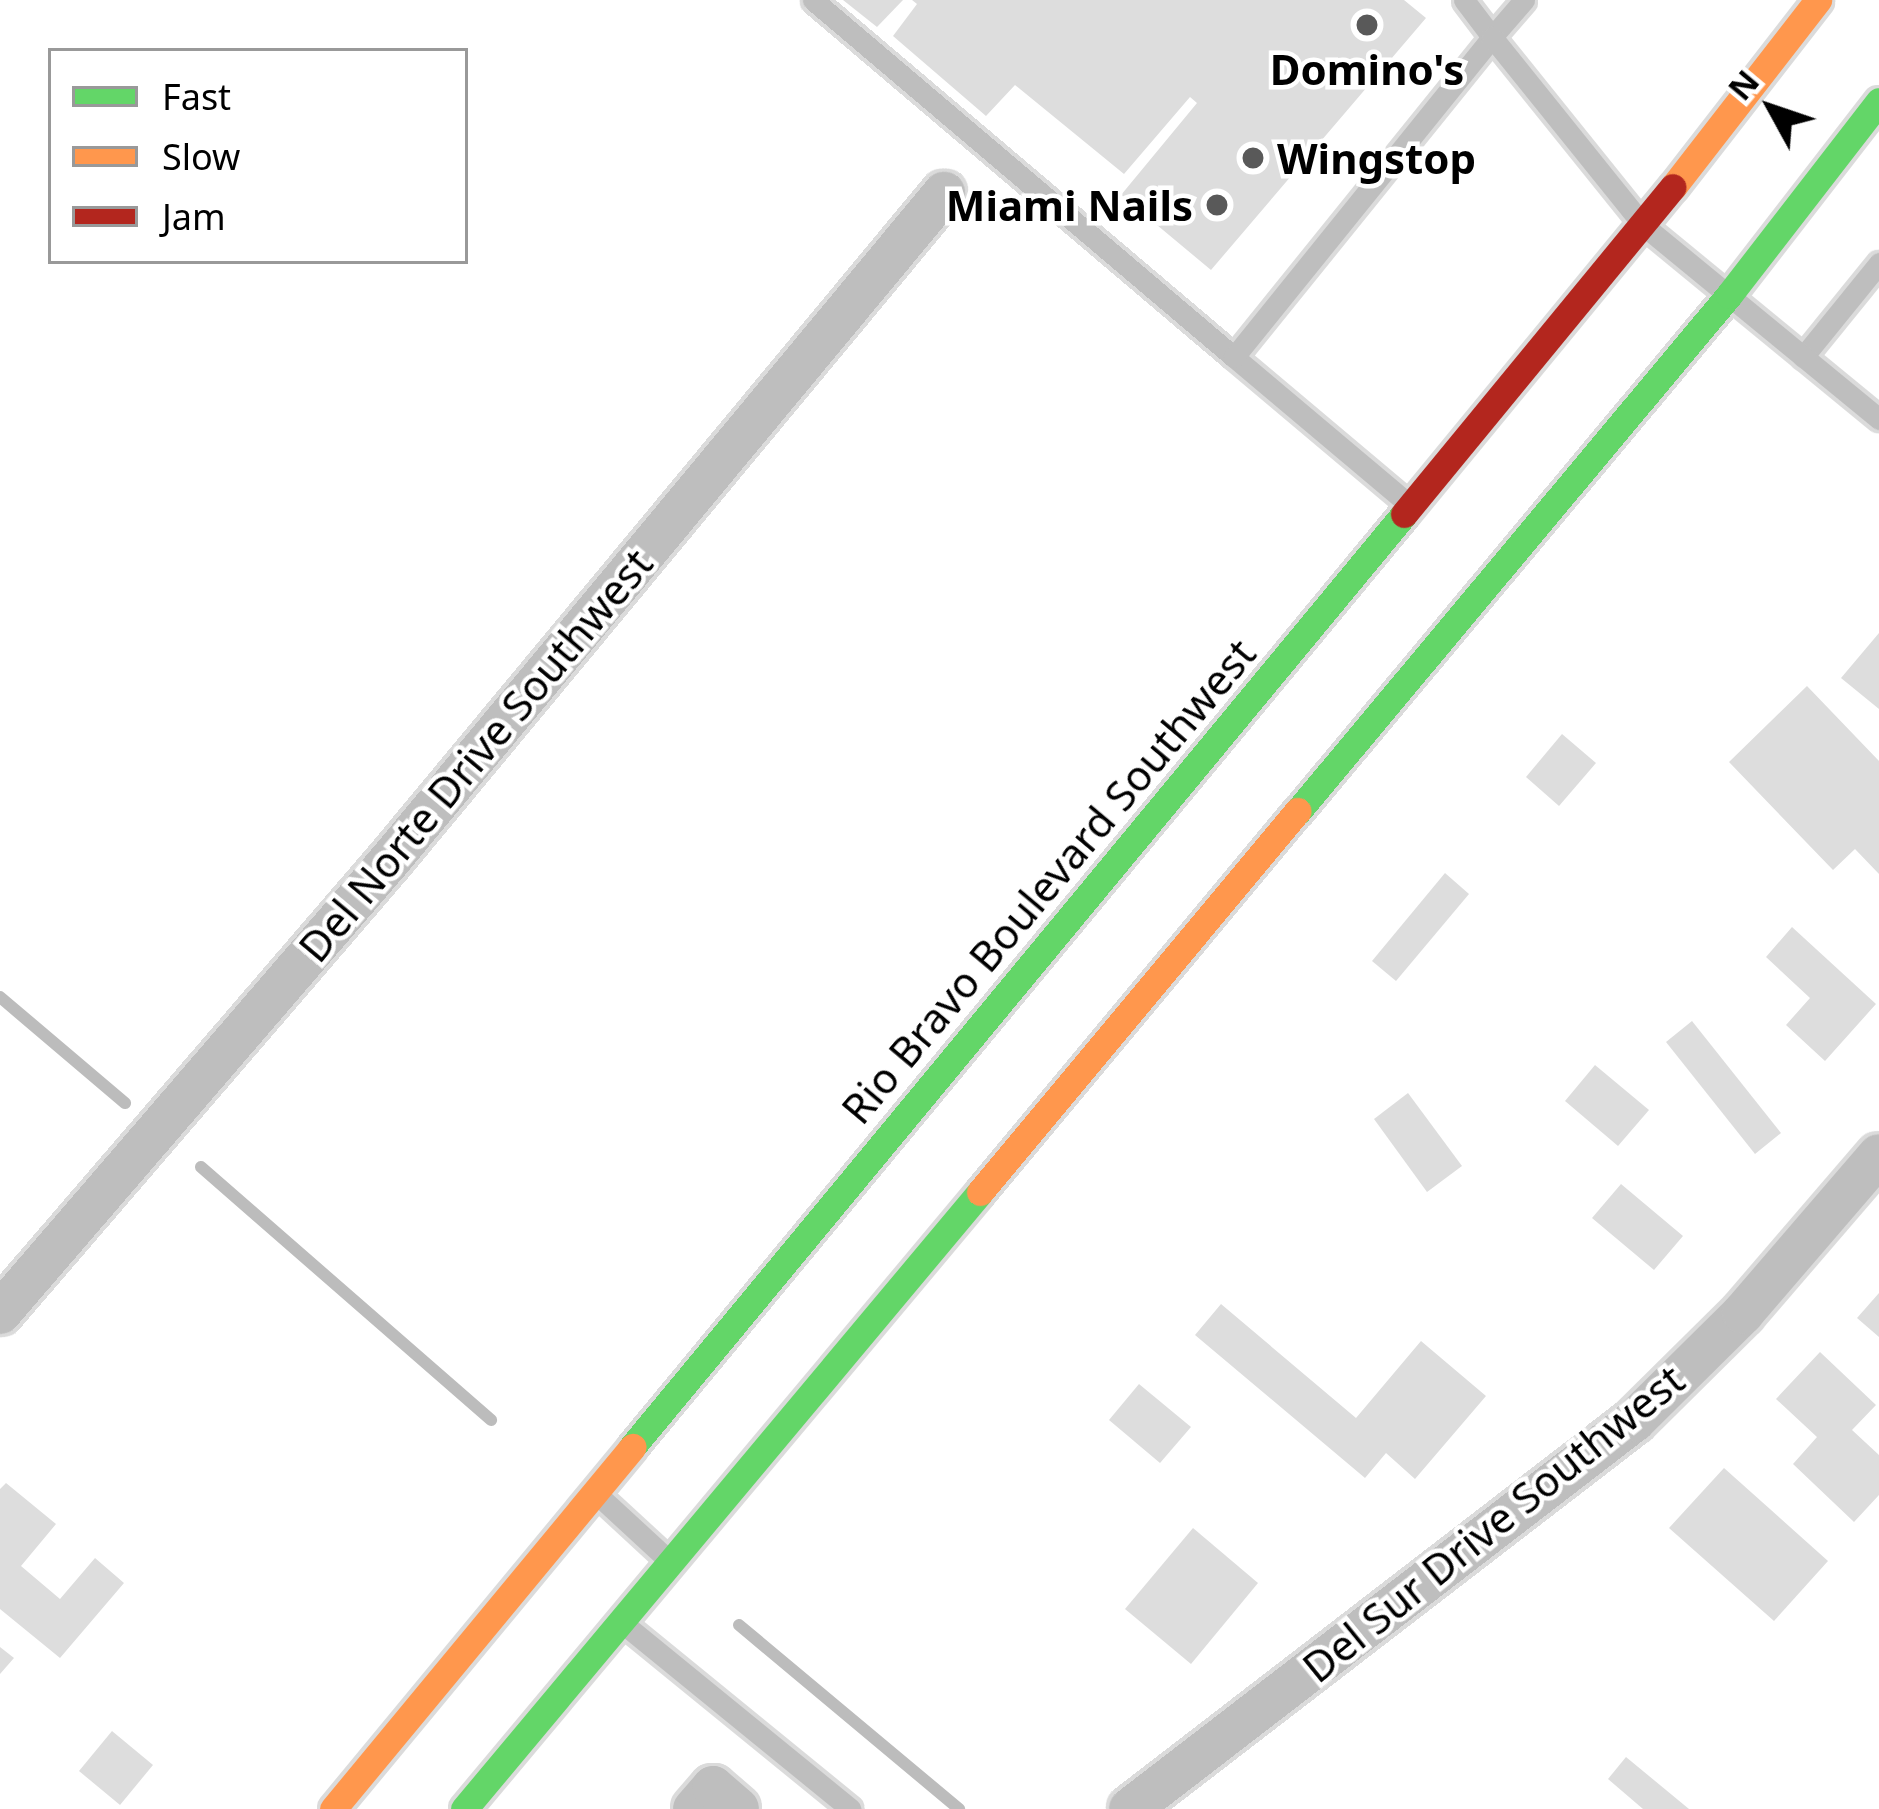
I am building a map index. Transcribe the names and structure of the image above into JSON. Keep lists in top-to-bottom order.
{
  "streets": {
    "main road": ["Rio Bravo Boulevard Southwest"],
    "street": ["Del Norte Drive Southwest", "Del Sur Drive Southwest"]
  },
  "places": ["Domino's", "Wingstop", "Miami Nails"],
  "legend": ["Fast", "Slow", "Jam"],
  "north": "top left"
}
